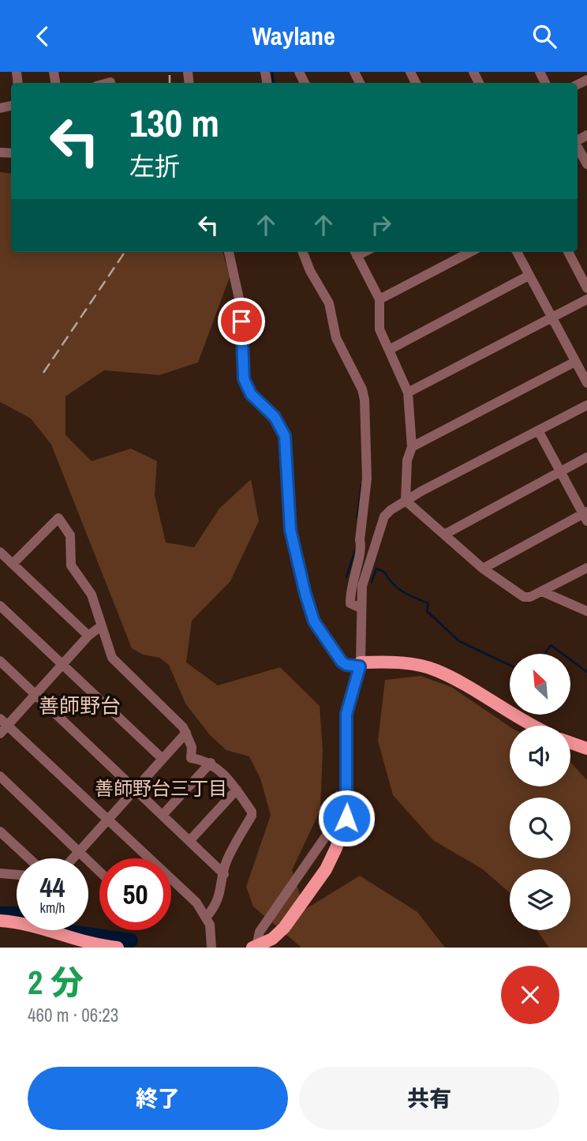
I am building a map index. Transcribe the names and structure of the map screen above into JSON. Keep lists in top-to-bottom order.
{
  "districts": ["善師野台", "善師野台三丁目"],
  "north": "top left",
  "page": {
    "header": "Waylane",
    "turn": ["130 m", "左折"],
    "speed": "44 km/h",
    "limit": "50",
    "heading": ["2 分", "460 m · 06:23"],
    "buttons": ["終了", "共有"]
  }
}
